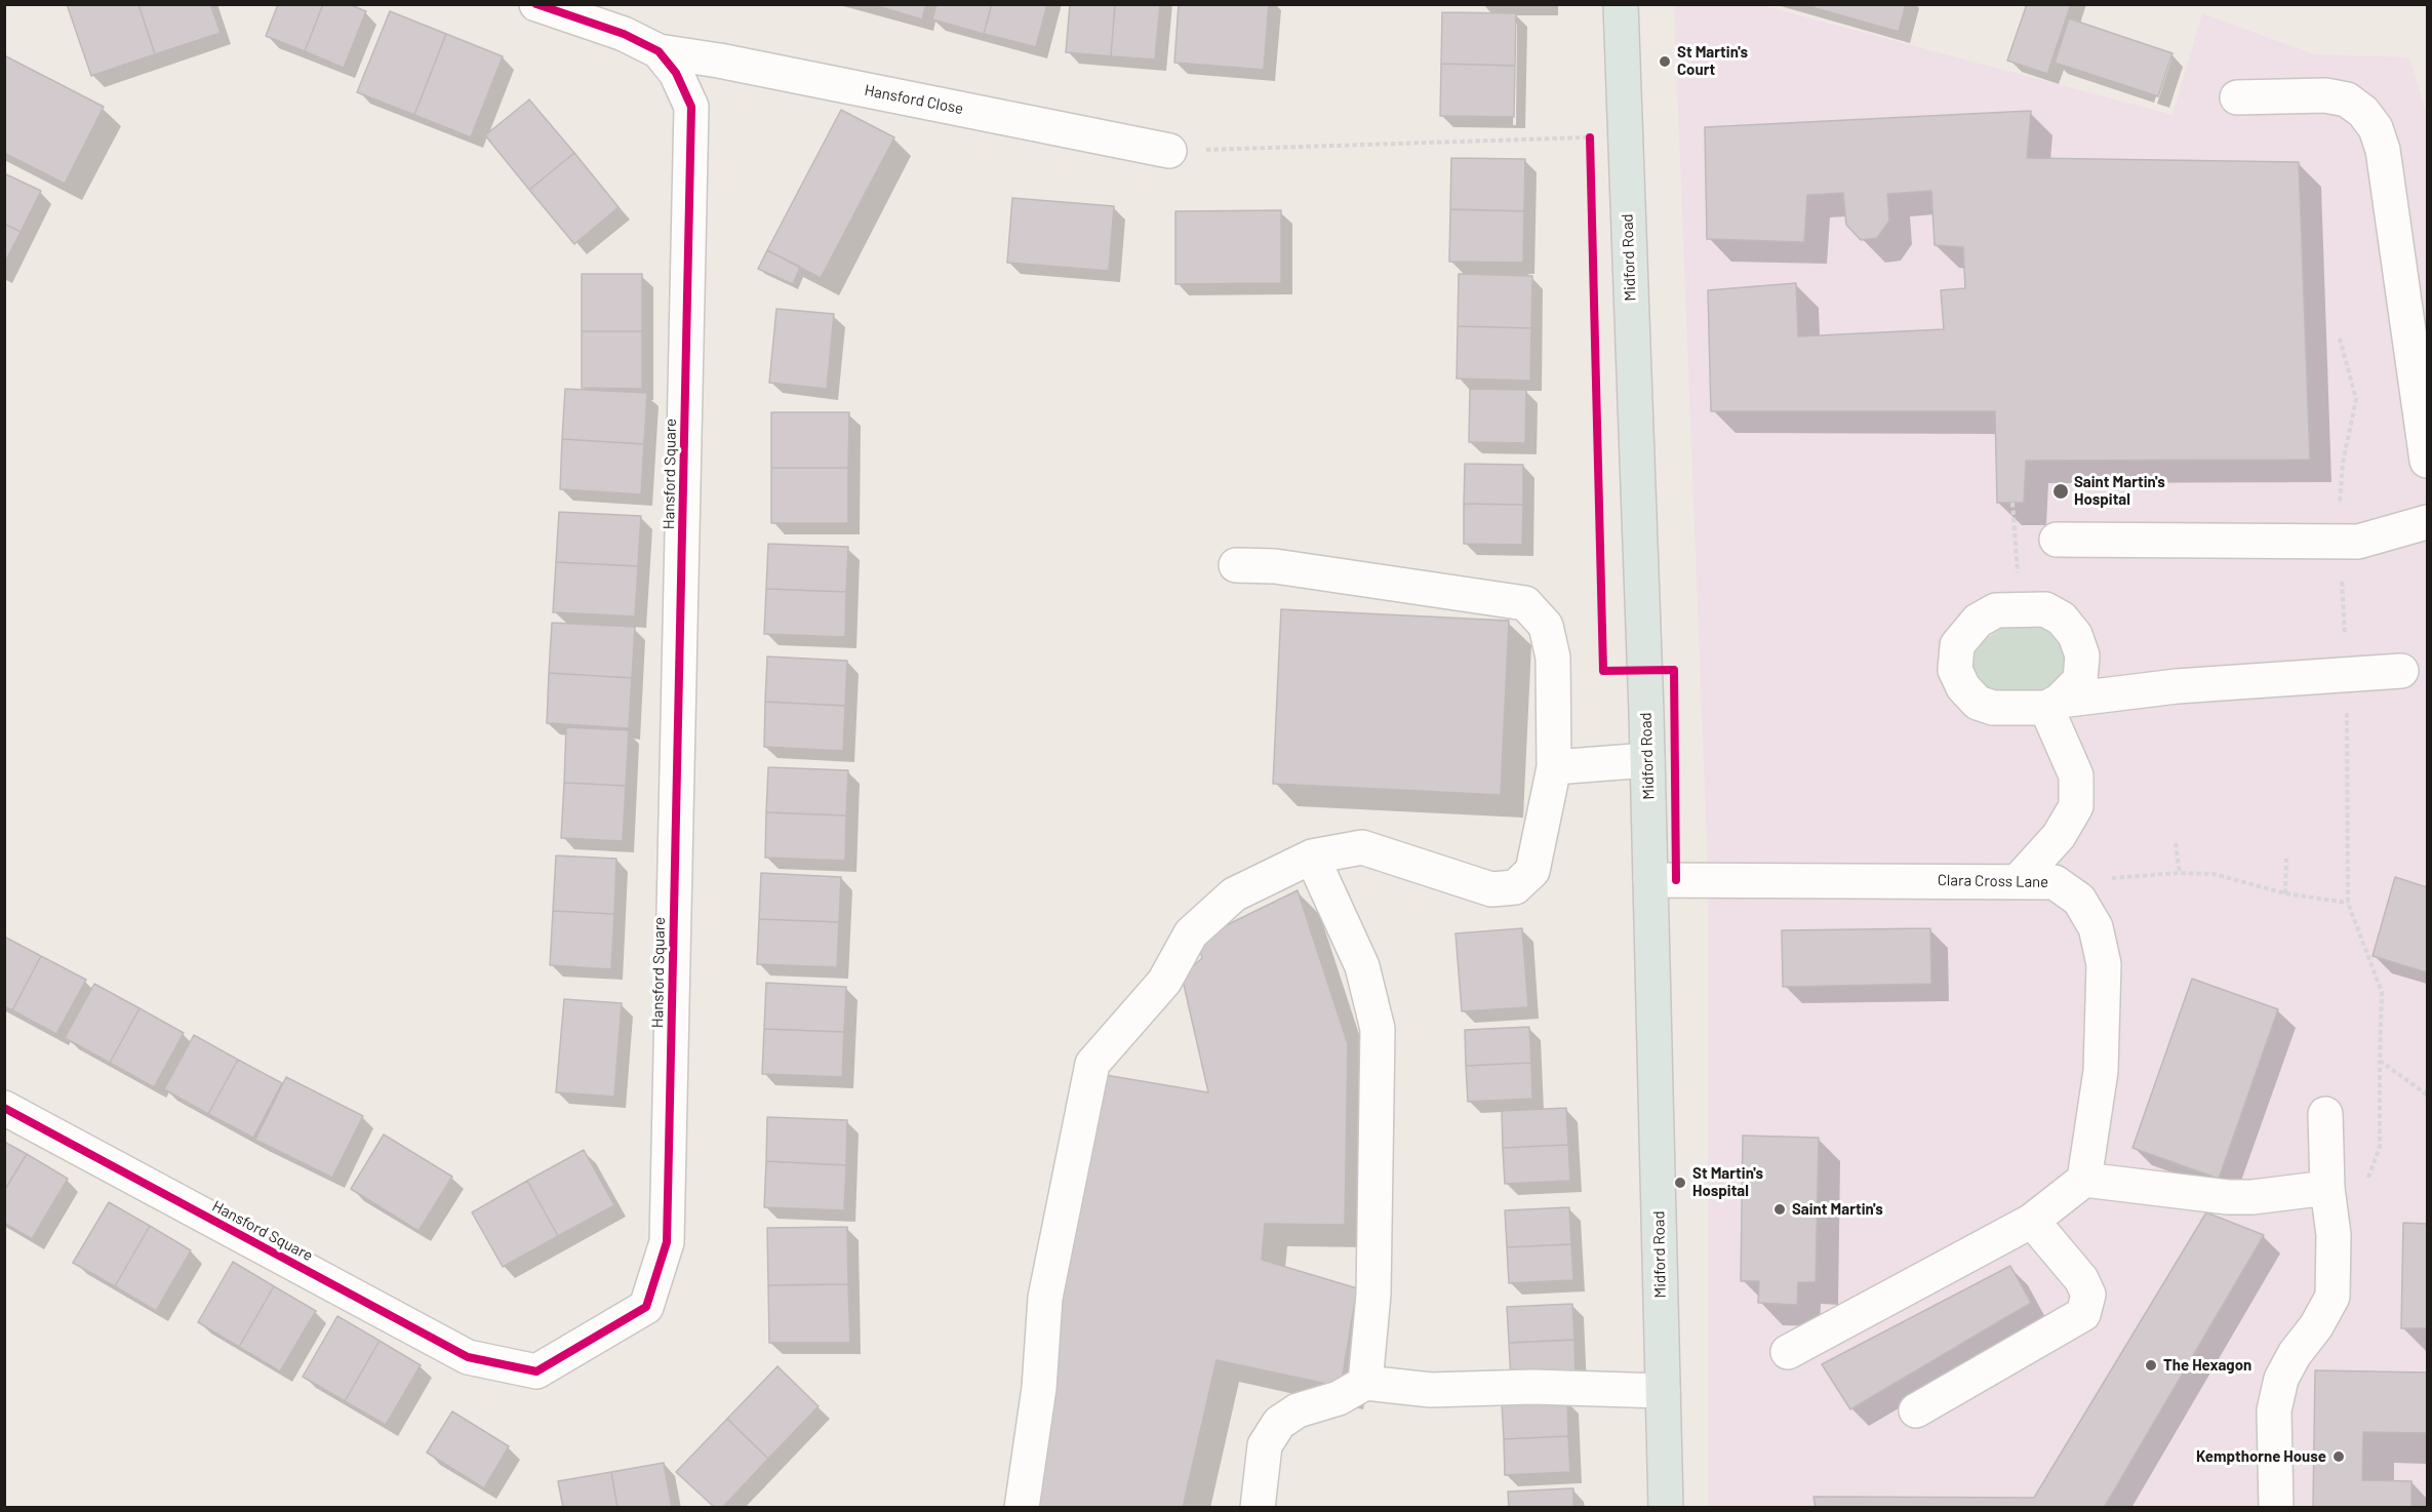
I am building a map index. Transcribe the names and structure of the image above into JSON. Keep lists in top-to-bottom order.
{
  "streets": {
    "main road": ["Midford Road"],
    "street": ["Hansford Close", "Hansford Square", "Clara Cross Lane"]
  },
  "crossings": [
    ["Hansford Close", "Hansford Square"],
    ["Midford Road", "Clara Cross Lane"]
  ],
  "places": [
    "St Martin's Court",
    "Saint Martin's Hospital",
    "St Martin's Hospital",
    "Saint Martin's",
    "The Hexagon",
    "Kempthorne House"
  ]
}
